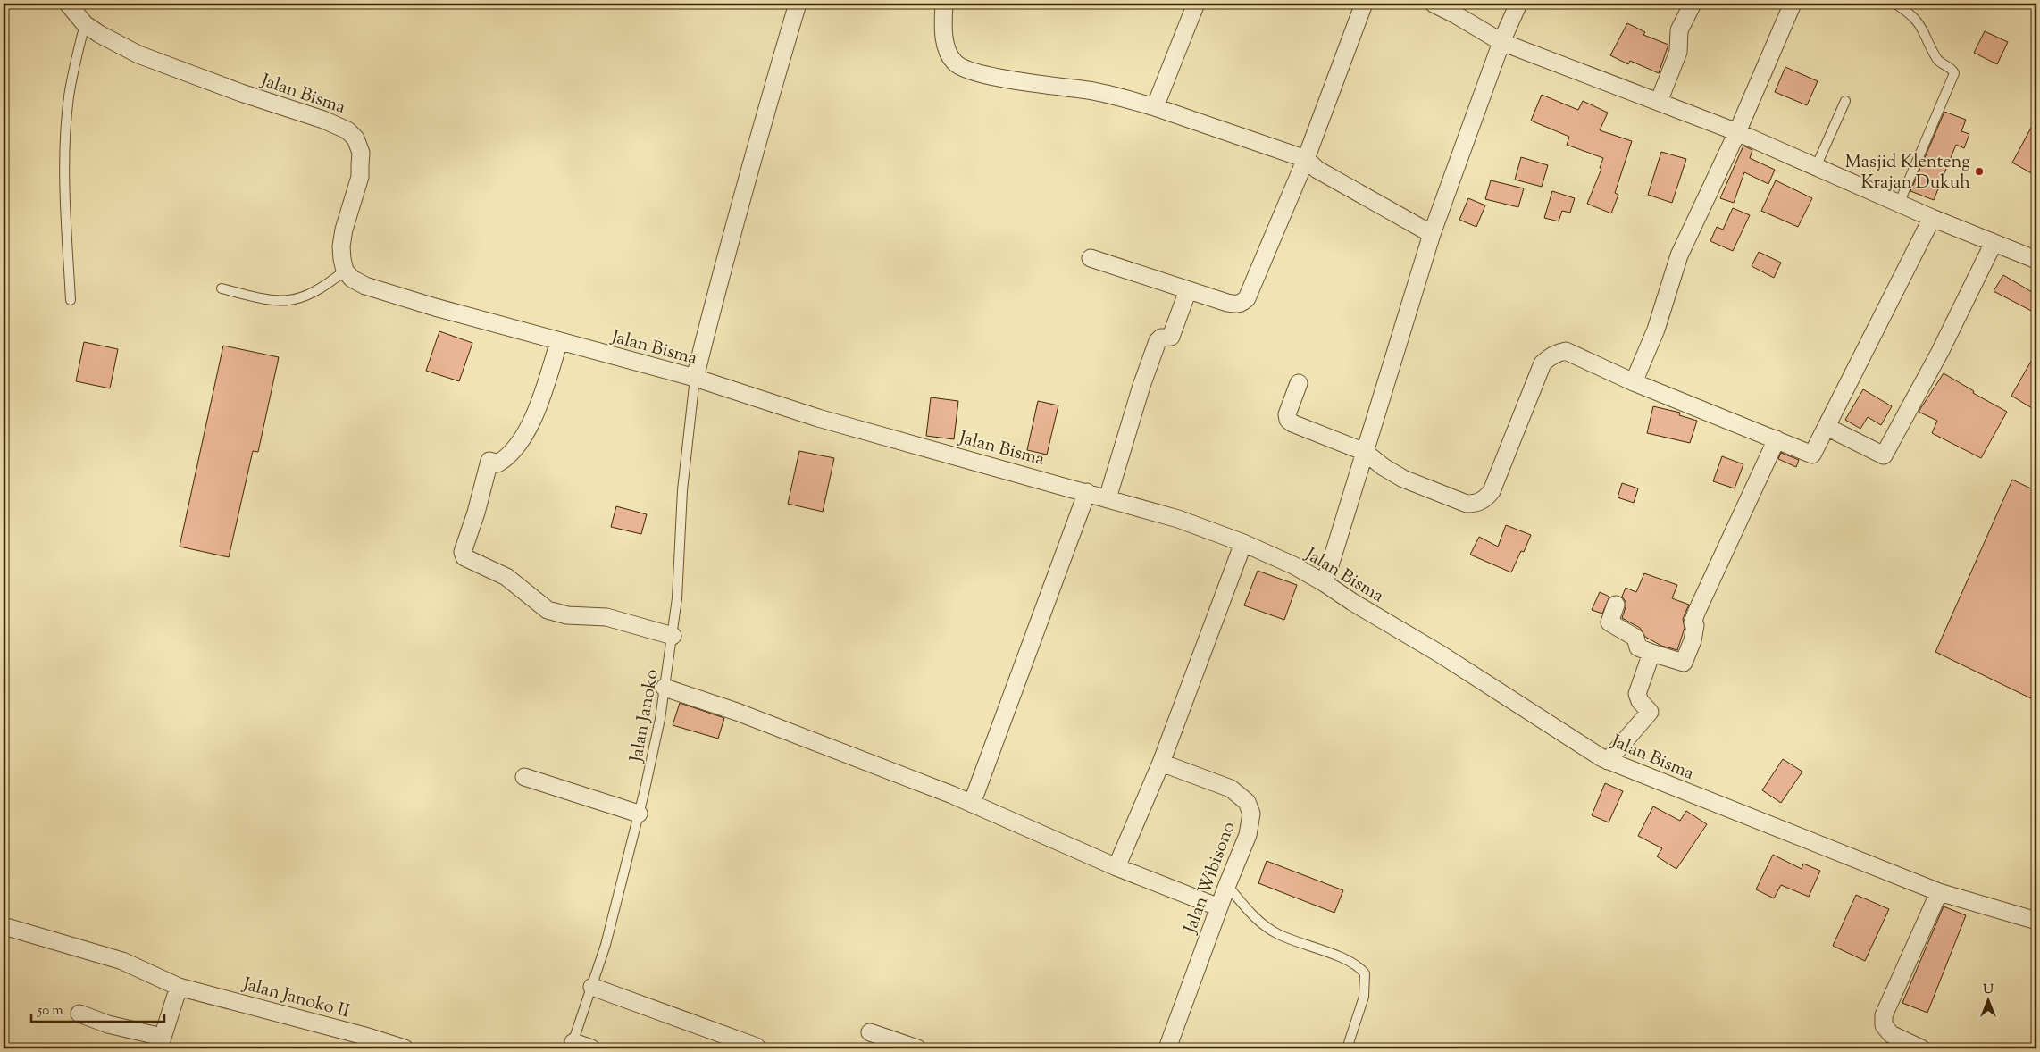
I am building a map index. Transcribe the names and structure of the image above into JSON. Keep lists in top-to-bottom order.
{
  "streets": {
    "street": ["Jalan Bisma", "Jalan Wibisono", "Jalan Janoko II"],
    "lane": ["Jalan Janoko"]
  },
  "crossings": [
    ["Jalan Bisma", "Jalan Janoko"]
  ],
  "places": ["Masjid Klenteng Krajan Dukuh"],
  "scale_bar": "50 m",
  "north": "top"
}
